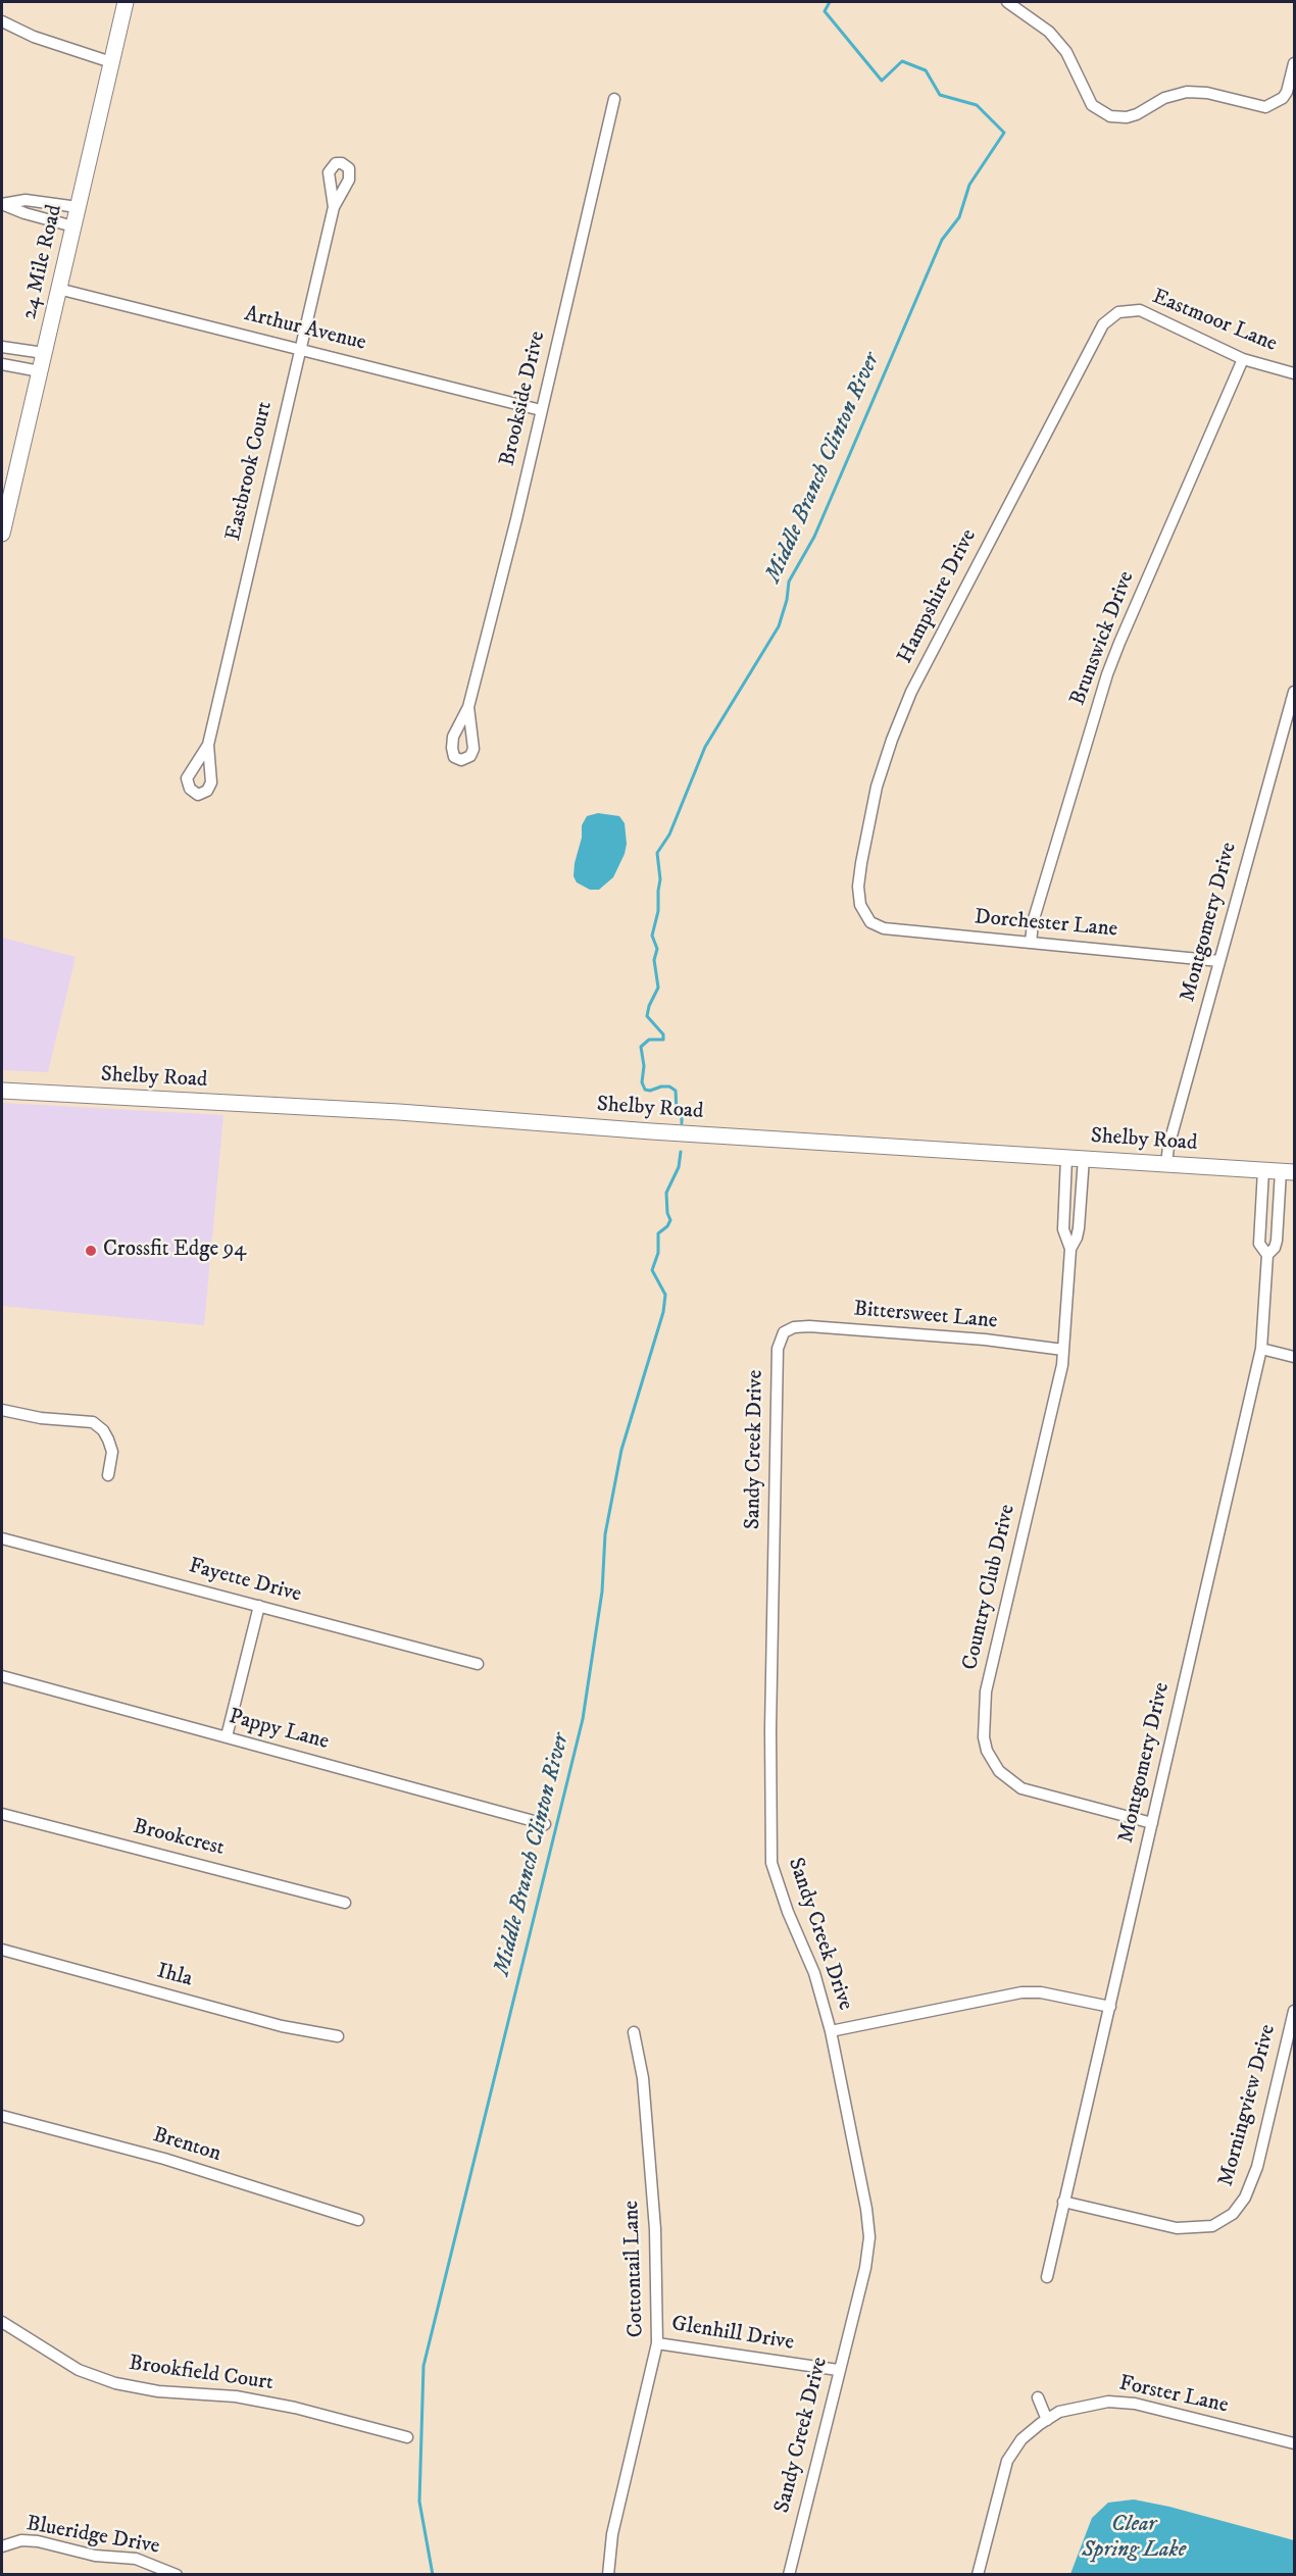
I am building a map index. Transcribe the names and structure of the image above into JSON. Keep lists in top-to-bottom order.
{
  "streets": {
    "street": [
      "24 Mile Road",
      "Eastmoor Lane",
      "Arthur Avenue",
      "Brookside Drive",
      "Eastbrook Court",
      "Hampshire Drive",
      "Brunswick Drive",
      "Montgomery Drive",
      "Dorchester Lane",
      "Shelby Road",
      "Bittersweet Lane",
      "Sandy Creek Drive",
      "Fayette Drive",
      "Country Club Drive",
      "Pappy Lane",
      "Brookcrest",
      "Ihla",
      "Morningview Drive",
      "Brenton",
      "Cottontail Lane",
      "Glenhill Drive",
      "Brookfield Court",
      "Forster Lane",
      "Blueridge Drive"
    ]
  },
  "crossings": [
    ["24 Mile Road", "Arthur Avenue"],
    ["Eastmoor Lane", "Hampshire Drive"],
    ["Eastmoor Lane", "Brunswick Drive"],
    ["Arthur Avenue", "Brookside Drive"],
    ["Arthur Avenue", "Eastbrook Court"],
    ["Hampshire Drive", "Dorchester Lane"],
    ["Brunswick Drive", "Dorchester Lane"],
    ["Montgomery Drive", "Dorchester Lane"],
    ["Montgomery Drive", "Shelby Road"],
    ["Montgomery Drive", "Country Club Drive"],
    ["Montgomery Drive", "Morningview Drive"],
    ["Shelby Road", "Country Club Drive"],
    ["Bittersweet Lane", "Sandy Creek Drive"],
    ["Bittersweet Lane", "Country Club Drive"],
    ["Sandy Creek Drive", "Glenhill Drive"],
    ["Cottontail Lane", "Glenhill Drive"]
  ],
  "water": ["Middle Branch Clinton River", "Clear Spring Lake"],
  "places": ["Crossfit Edge 94"]
}
